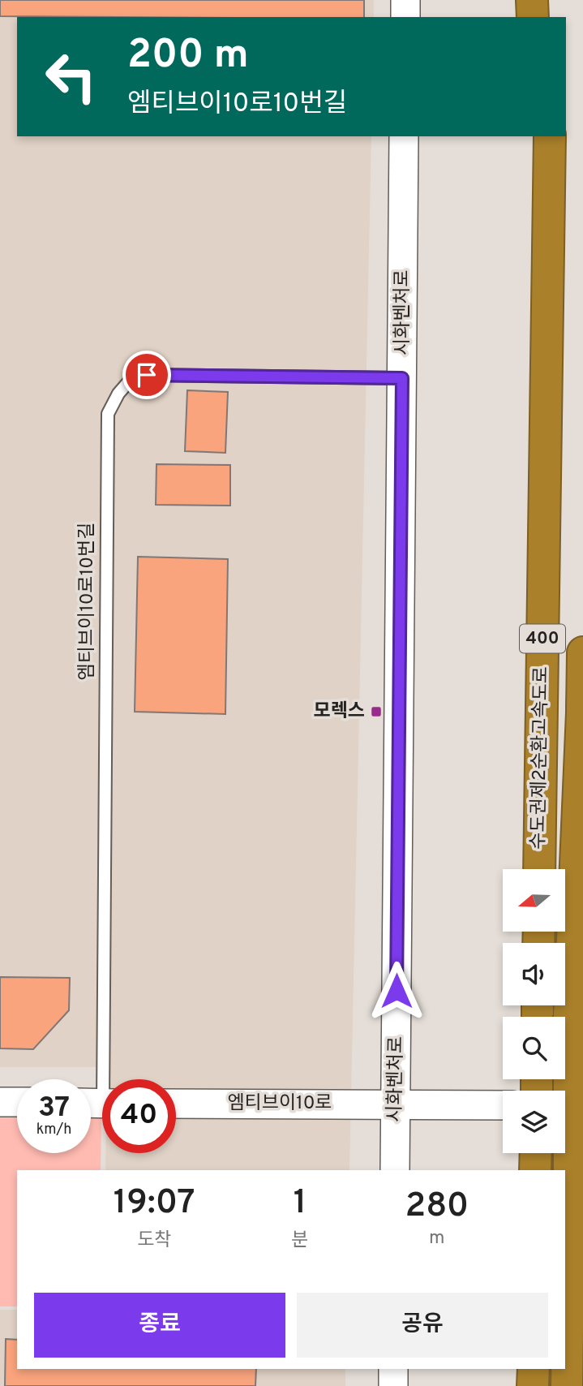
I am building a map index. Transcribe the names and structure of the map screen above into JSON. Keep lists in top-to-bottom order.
{
  "streets": {
    "highway": ["400", "수도권제2순환고속도로"],
    "street": ["시화벤처로", "엠티브이10로"],
    "lane": ["엠티브이10로10번길"]
  },
  "crossings": [
    ["시화벤처로", "엠티브이10로10번길"],
    ["시화벤처로", "엠티브이10로"],
    ["400", "수도권제2순환고속도로"]
  ],
  "places": {
    "transit": ["모렉스"]
  },
  "north": "left",
  "page": {
    "turn": ["200 m", "엠티브이10로10번길"],
    "speed": "37 km/h",
    "limit": "40",
    "eta": [
      "19:07",
      "도착",
      "1",
      "분",
      "280",
      "m"
    ],
    "buttons": ["종료", "공유"]
  }
}
